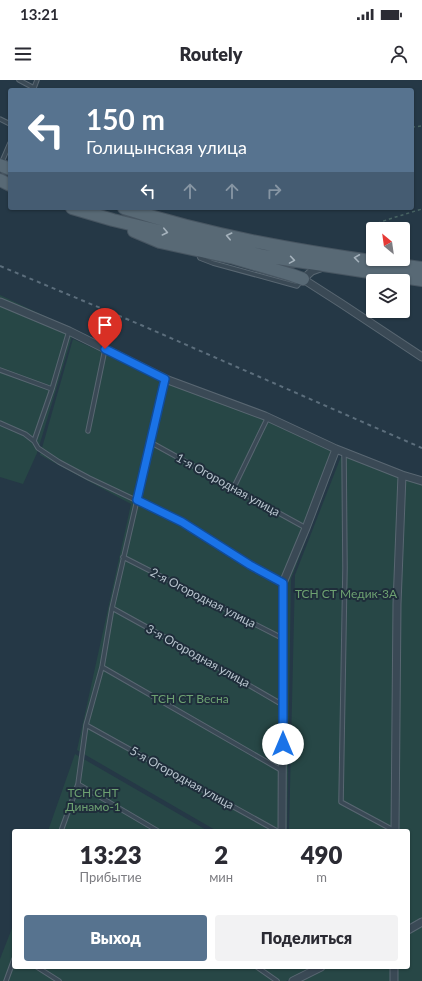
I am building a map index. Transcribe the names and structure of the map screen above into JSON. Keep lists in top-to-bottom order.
{
  "streets": {
    "lane": [
      "1-я Огородная улица",
      "2-я Огородная улица",
      "3-я Огородная улица",
      "5-я Огородная улица"
    ]
  },
  "parks": ["ТСН СТ Медик-3А", "ТСН СТ Весна", "ТСН СНТ Динамо-1"],
  "north": "top left",
  "page": {
    "status": "13:21",
    "header": "Routely",
    "turn": ["150 m", "Голицынская улица"],
    "eta": [
      "13:23",
      "Прибытие",
      "2",
      "мин",
      "490",
      "m"
    ],
    "buttons": ["Выход", "Поделиться"]
  }
}
